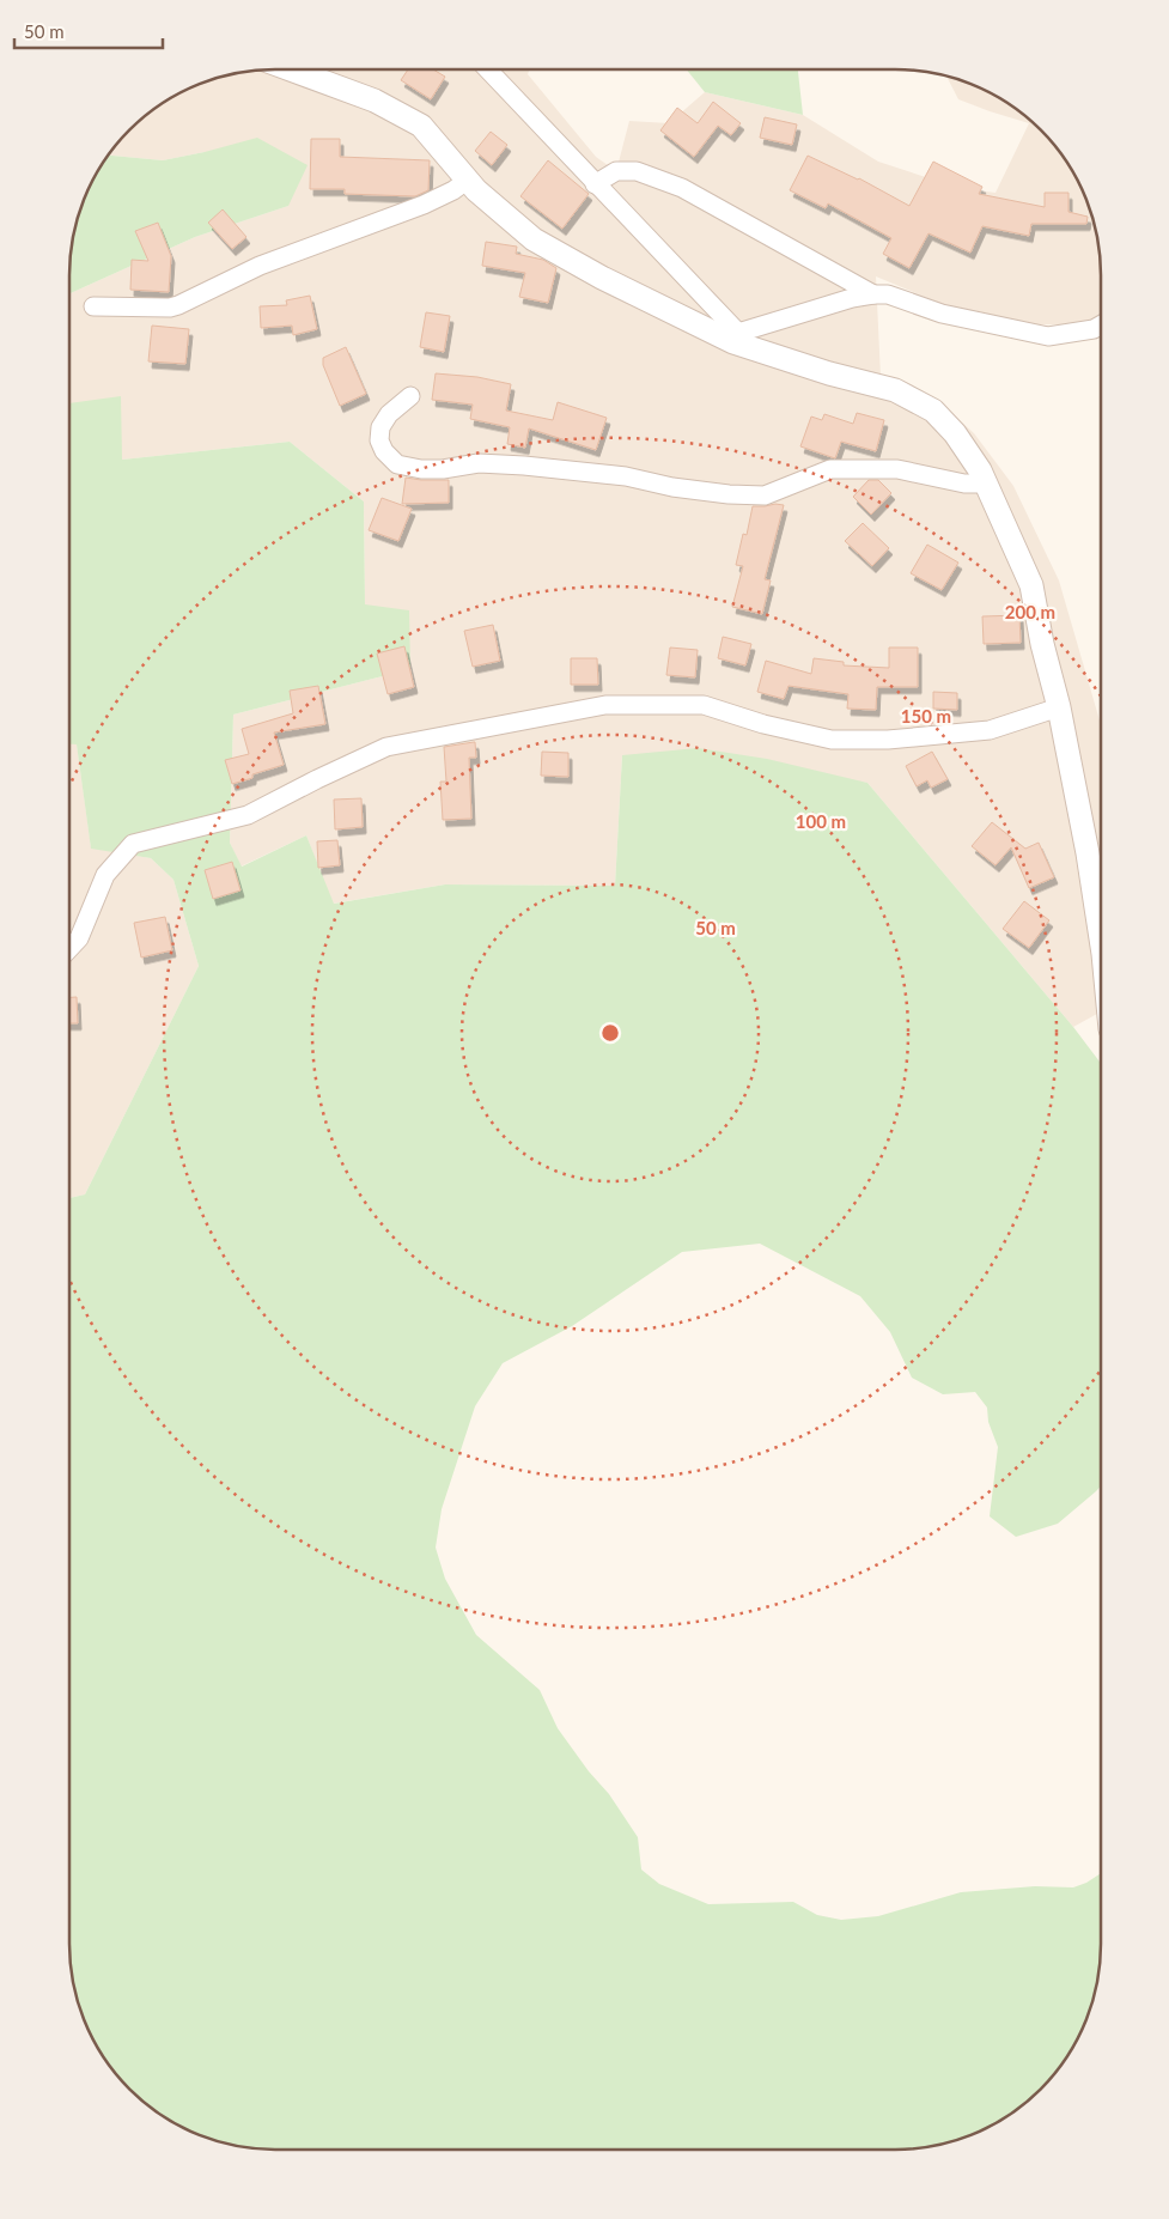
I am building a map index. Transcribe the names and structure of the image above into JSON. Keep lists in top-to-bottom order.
{
  "scale_bar": "50 m",
  "rings": [
    "200 m",
    "150 m",
    "100 m",
    "50 m"
  ]
}
